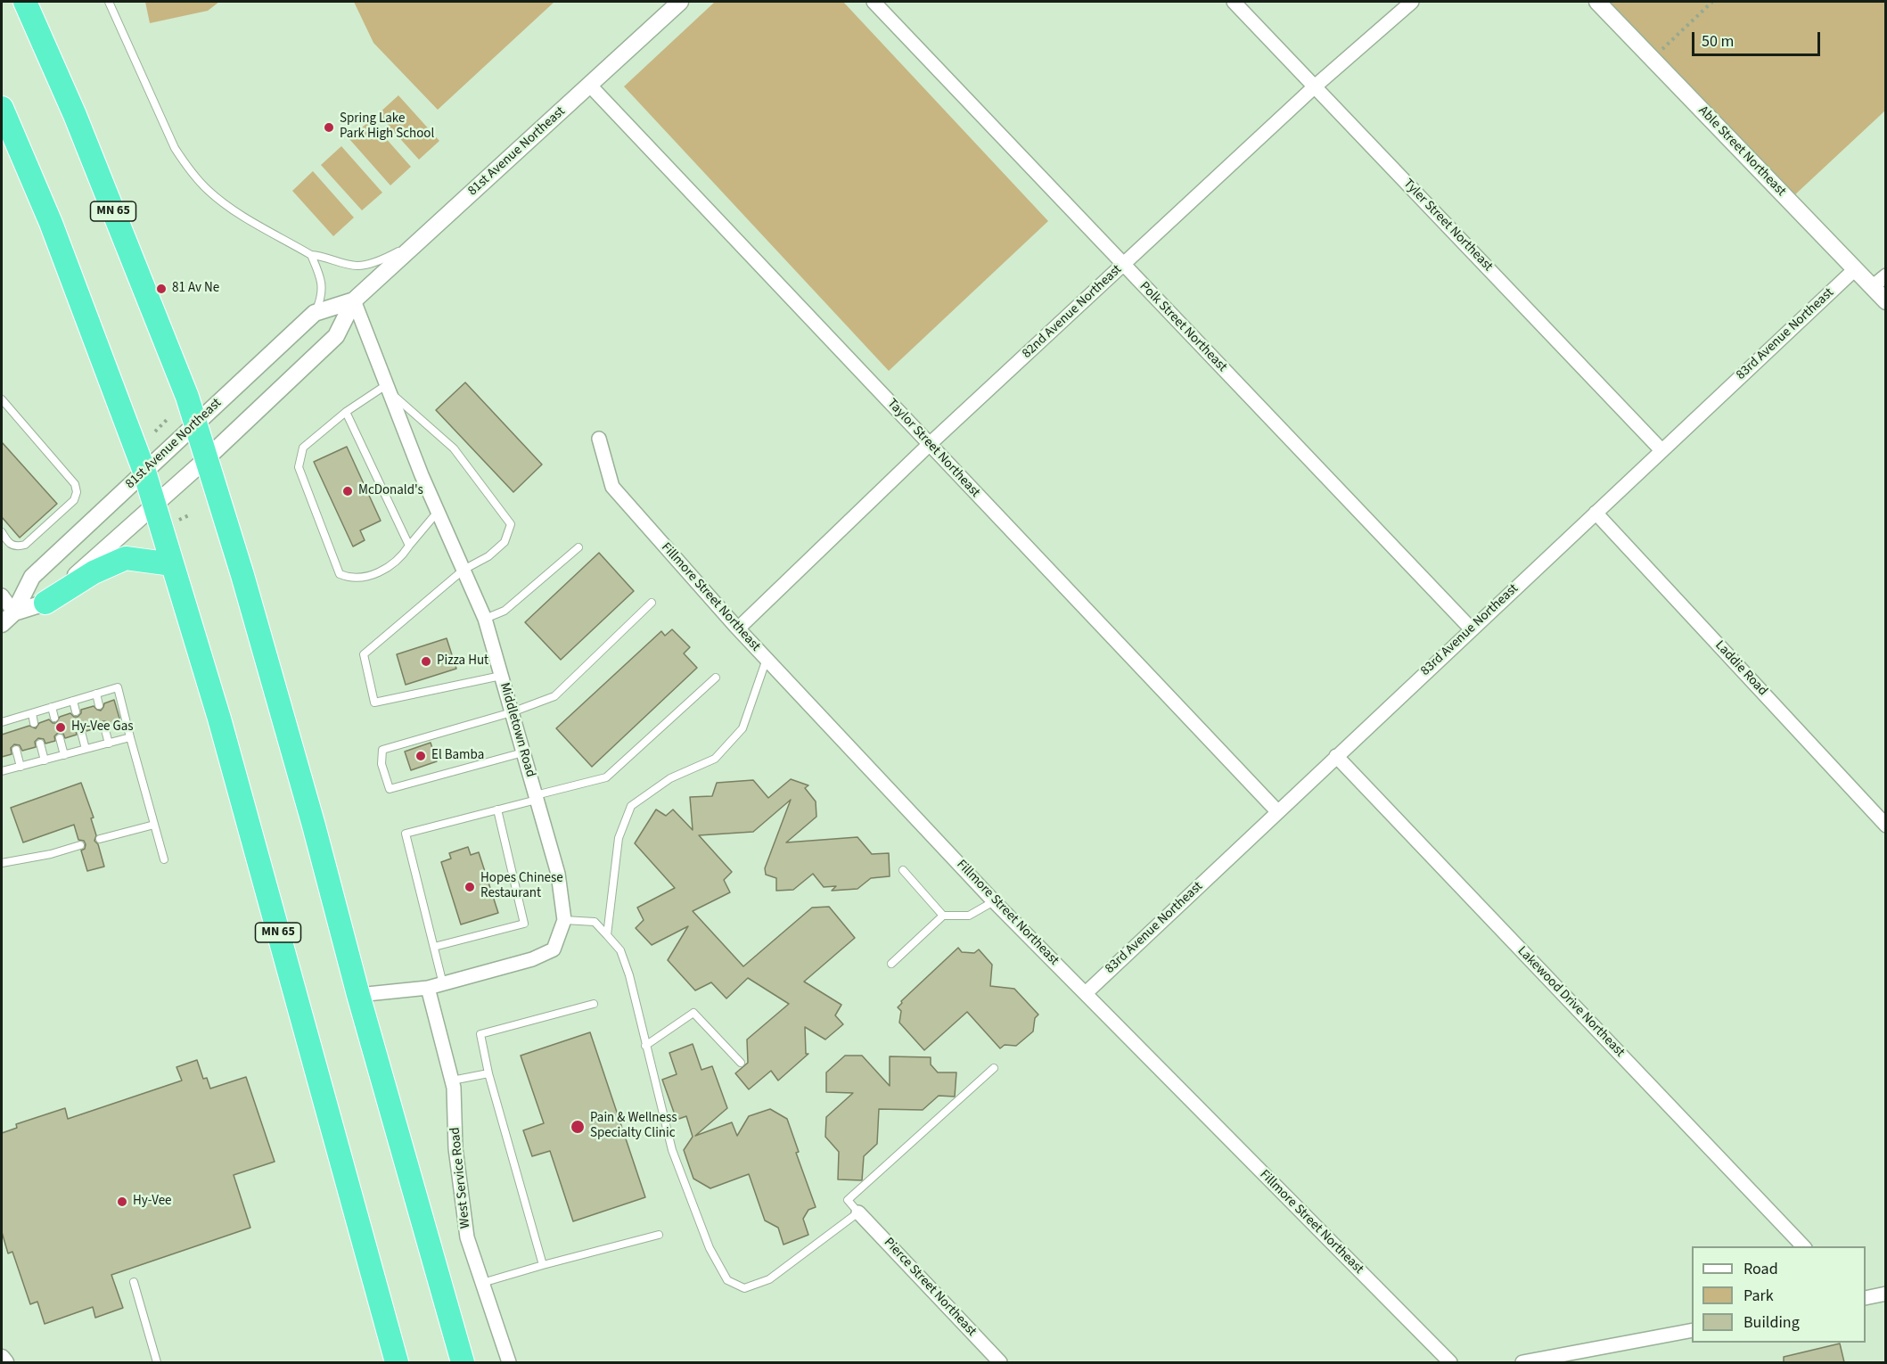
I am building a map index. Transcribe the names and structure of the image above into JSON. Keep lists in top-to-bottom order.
{
  "streets": {
    "highway": ["MN 65"],
    "street": [
      "81st Avenue Northeast",
      "Able Street Northeast",
      "Tyler Street Northeast",
      "82nd Avenue Northeast",
      "Polk Street Northeast",
      "83rd Avenue Northeast",
      "Taylor Street Northeast",
      "Fillmore Street Northeast",
      "Laddie Road",
      "Middletown Road",
      "Lakewood Drive Northeast",
      "West Service Road",
      "Pierce Street Northeast"
    ]
  },
  "crossings": [
    ["81st Avenue Northeast", "MN 65"],
    ["81st Avenue Northeast", "Taylor Street Northeast"],
    ["81st Avenue Northeast", "Middletown Road"],
    ["Able Street Northeast", "83rd Avenue Northeast"],
    ["MN 65", "Middletown Road"],
    ["Tyler Street Northeast", "82nd Avenue Northeast"],
    ["Tyler Street Northeast", "83rd Avenue Northeast"],
    ["82nd Avenue Northeast", "Polk Street Northeast"],
    ["82nd Avenue Northeast", "Taylor Street Northeast"],
    ["82nd Avenue Northeast", "Fillmore Street Northeast"],
    ["Polk Street Northeast", "83rd Avenue Northeast"],
    ["83rd Avenue Northeast", "Taylor Street Northeast"],
    ["83rd Avenue Northeast", "Fillmore Street Northeast"],
    ["83rd Avenue Northeast", "Laddie Road"],
    ["83rd Avenue Northeast", "Lakewood Drive Northeast"],
    ["Middletown Road", "West Service Road"]
  ],
  "places": [
    "Spring Lake Park High School",
    "81 Av Ne",
    "McDonald's",
    "Pizza Hut",
    "Hy-Vee Gas",
    "El Bamba",
    "Hopes Chinese Restaurant",
    "Pain & Wellness Specialty Clinic",
    "Hy-Vee"
  ],
  "legend": ["Road", "Park", "Building"],
  "scale_bar": "50 m"
}
